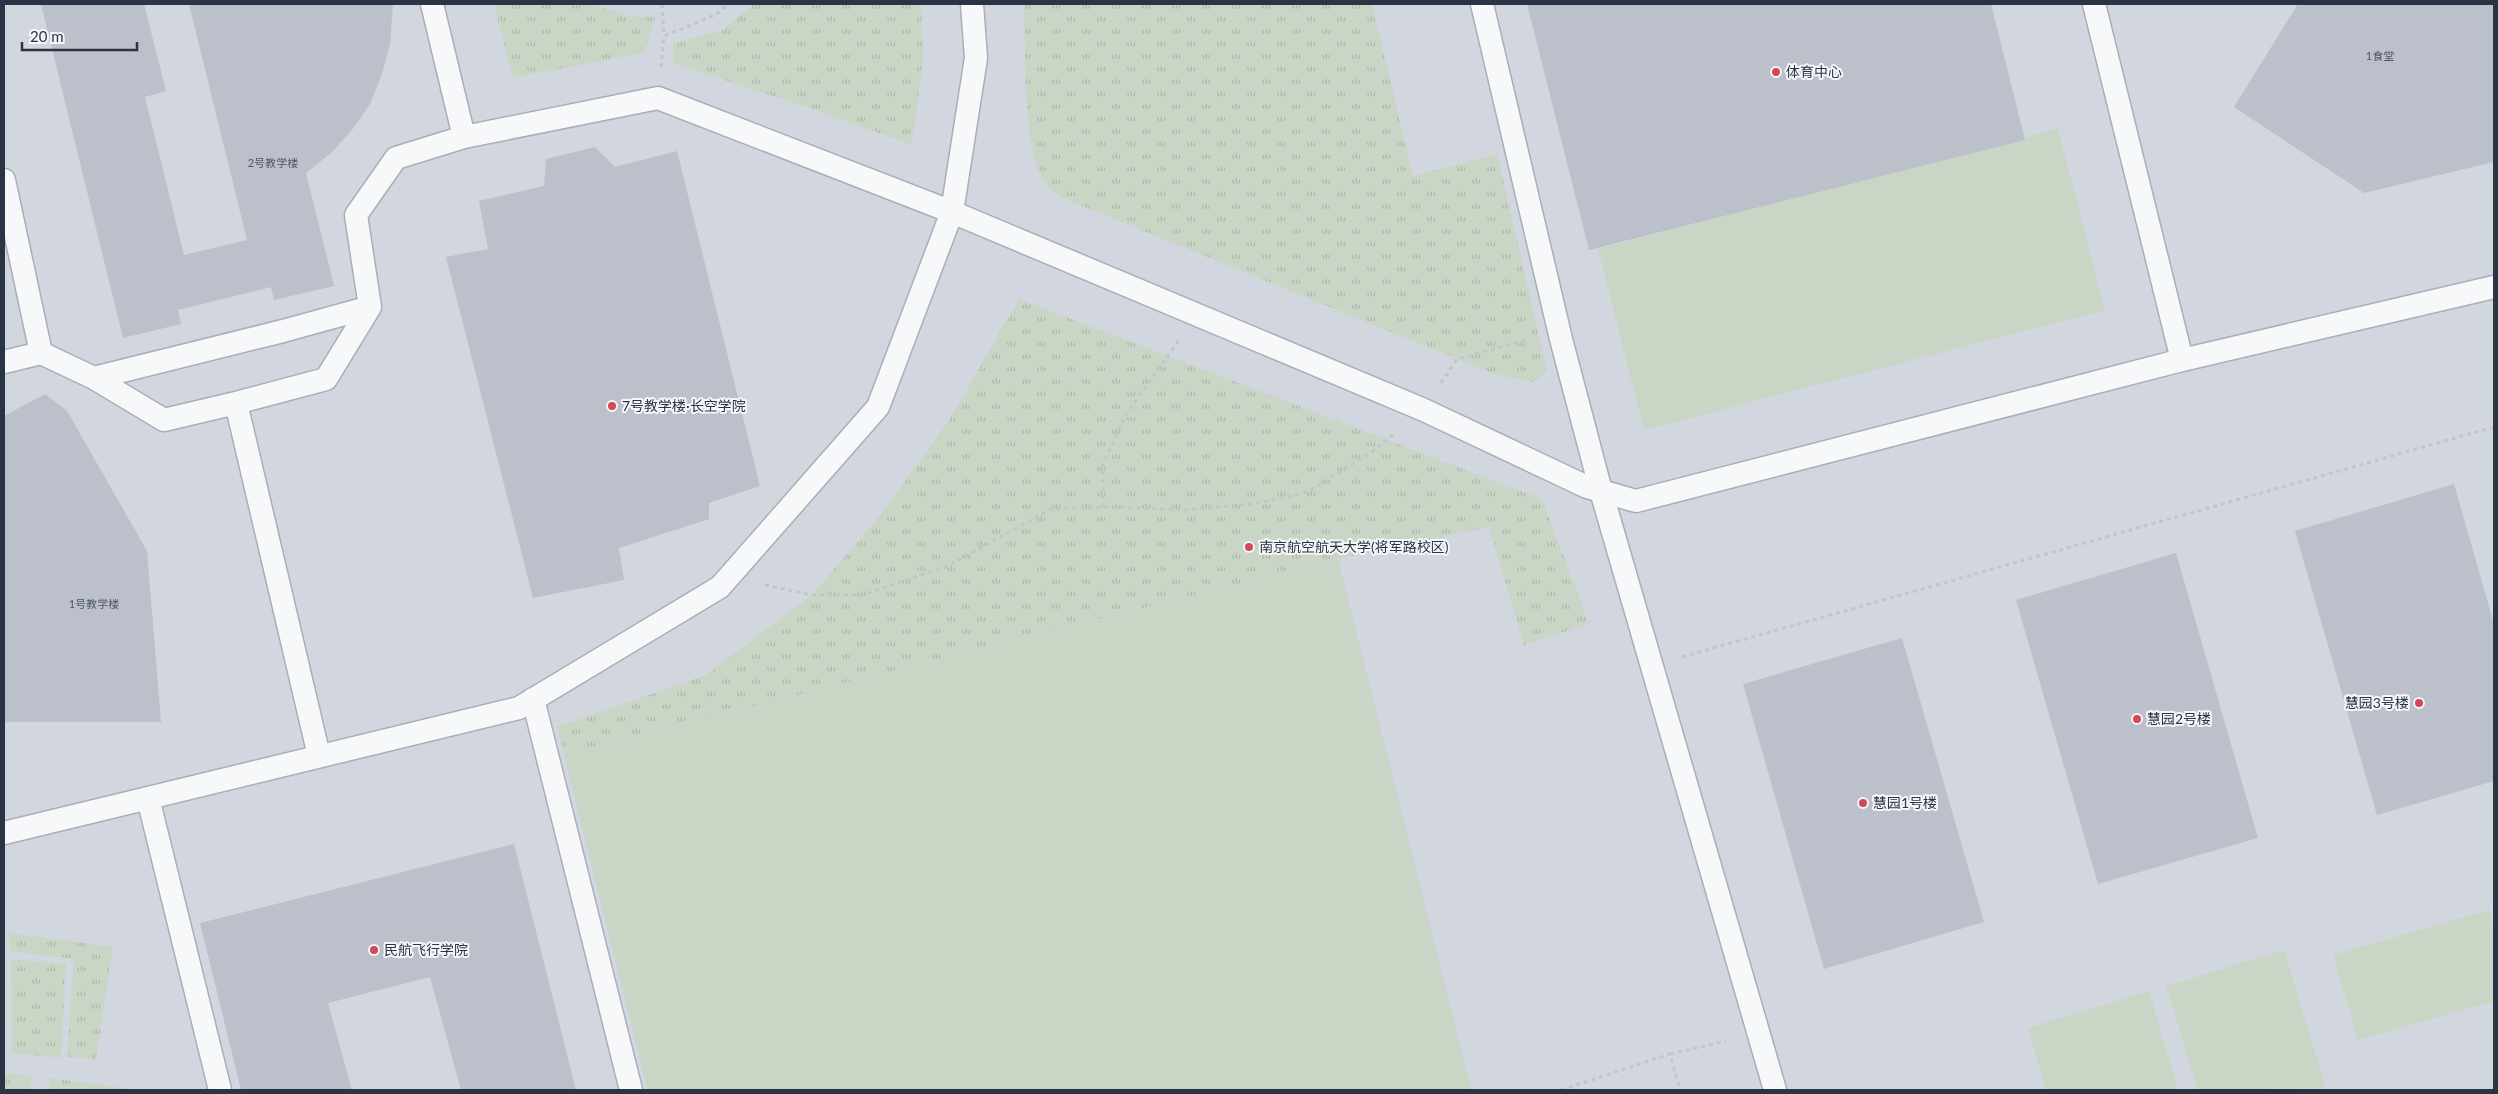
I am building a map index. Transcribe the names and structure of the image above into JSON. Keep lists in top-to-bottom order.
{
  "places": [
    "体育中心",
    "7号教学楼·长空学院",
    "南京航空航天大学(将军路校区)",
    "慧园3号楼",
    "慧园2号楼",
    "慧园1号楼",
    "民航飞行学院"
  ],
  "house_numbers": ["1食堂", "2号教学楼", "1号教学楼"],
  "scale_bar": "20 m"
}
